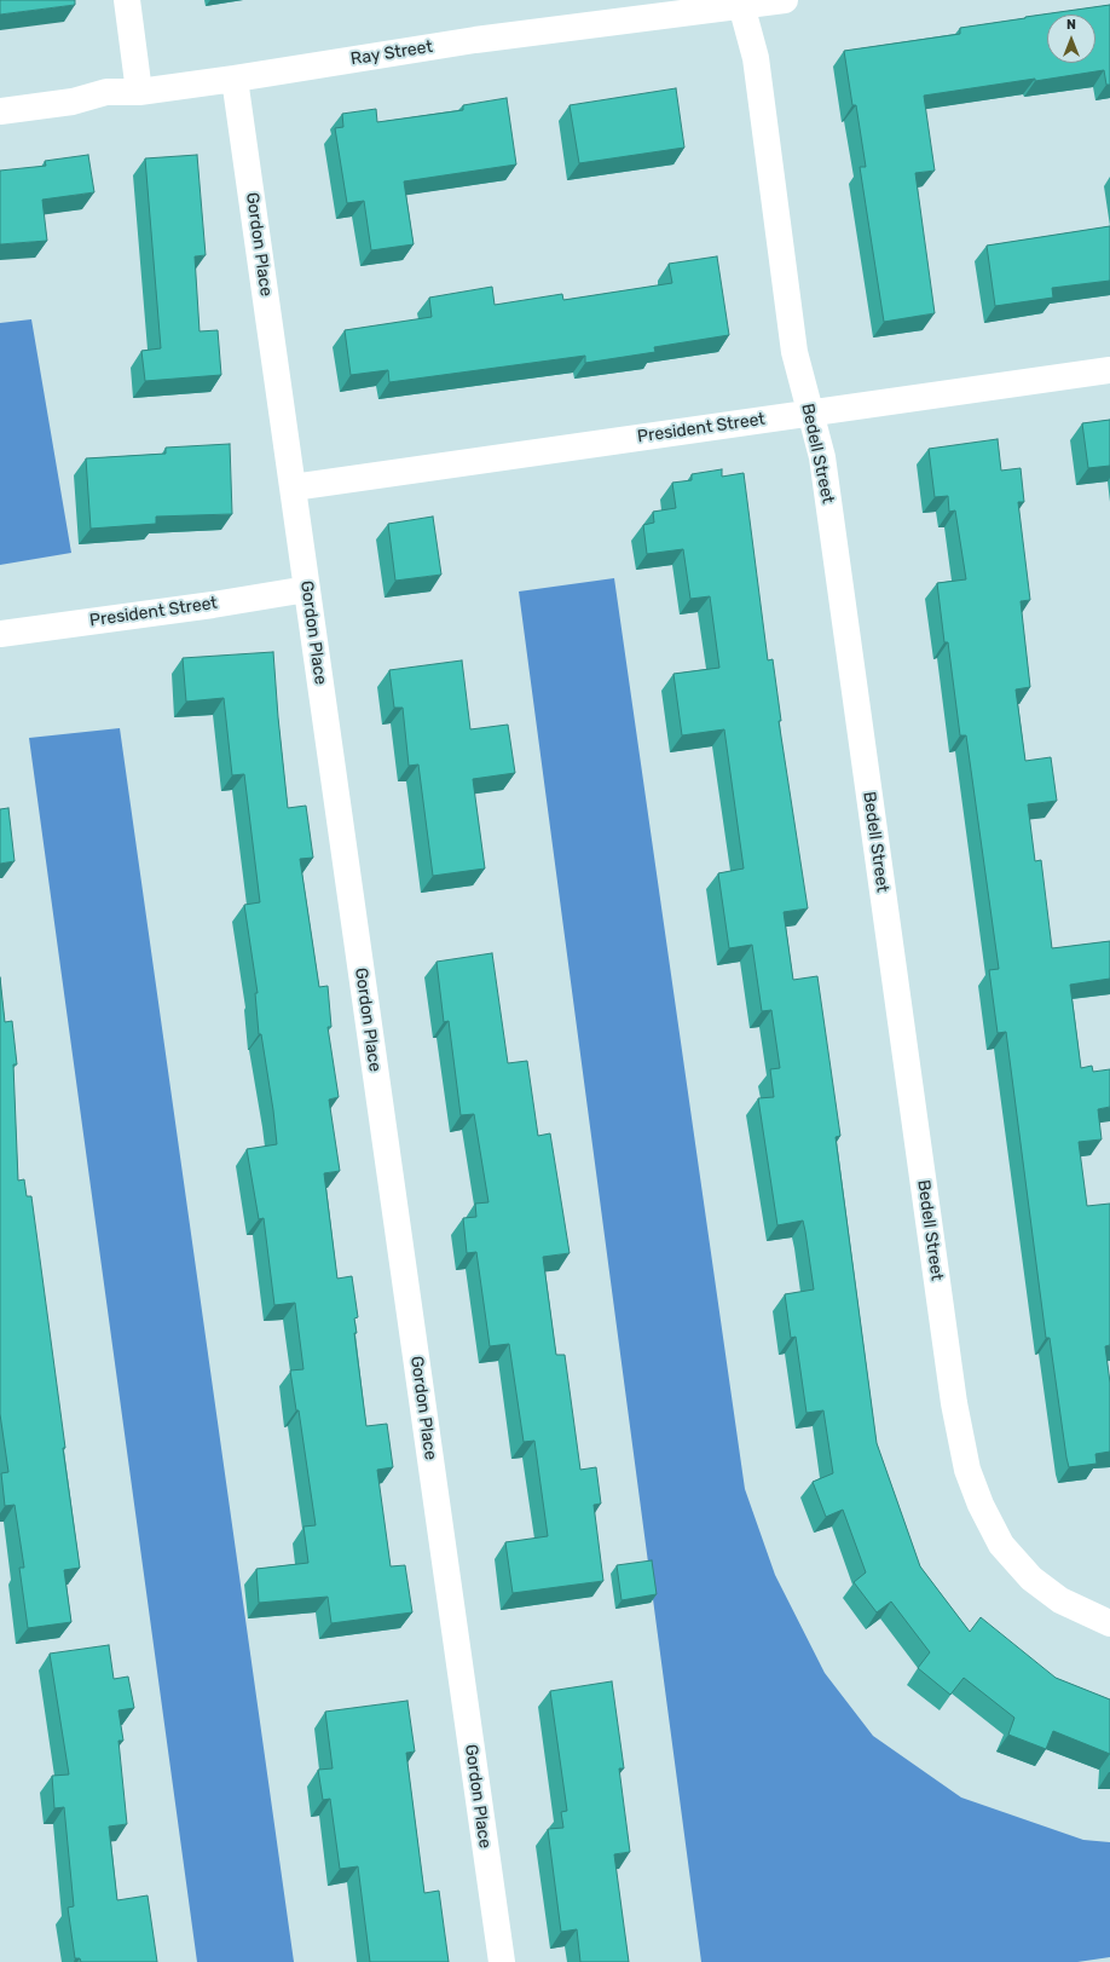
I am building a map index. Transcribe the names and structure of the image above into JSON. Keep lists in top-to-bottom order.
{
  "streets": {
    "street": [
      "Ray Street",
      "Gordon Place",
      "President Street",
      "Bedell Street"
    ]
  },
  "crossings": [
    ["Ray Street", "Gordon Place"],
    ["Ray Street", "Bedell Street"],
    ["Gordon Place", "President Street"],
    ["President Street", "Bedell Street"]
  ],
  "north": "top"
}
